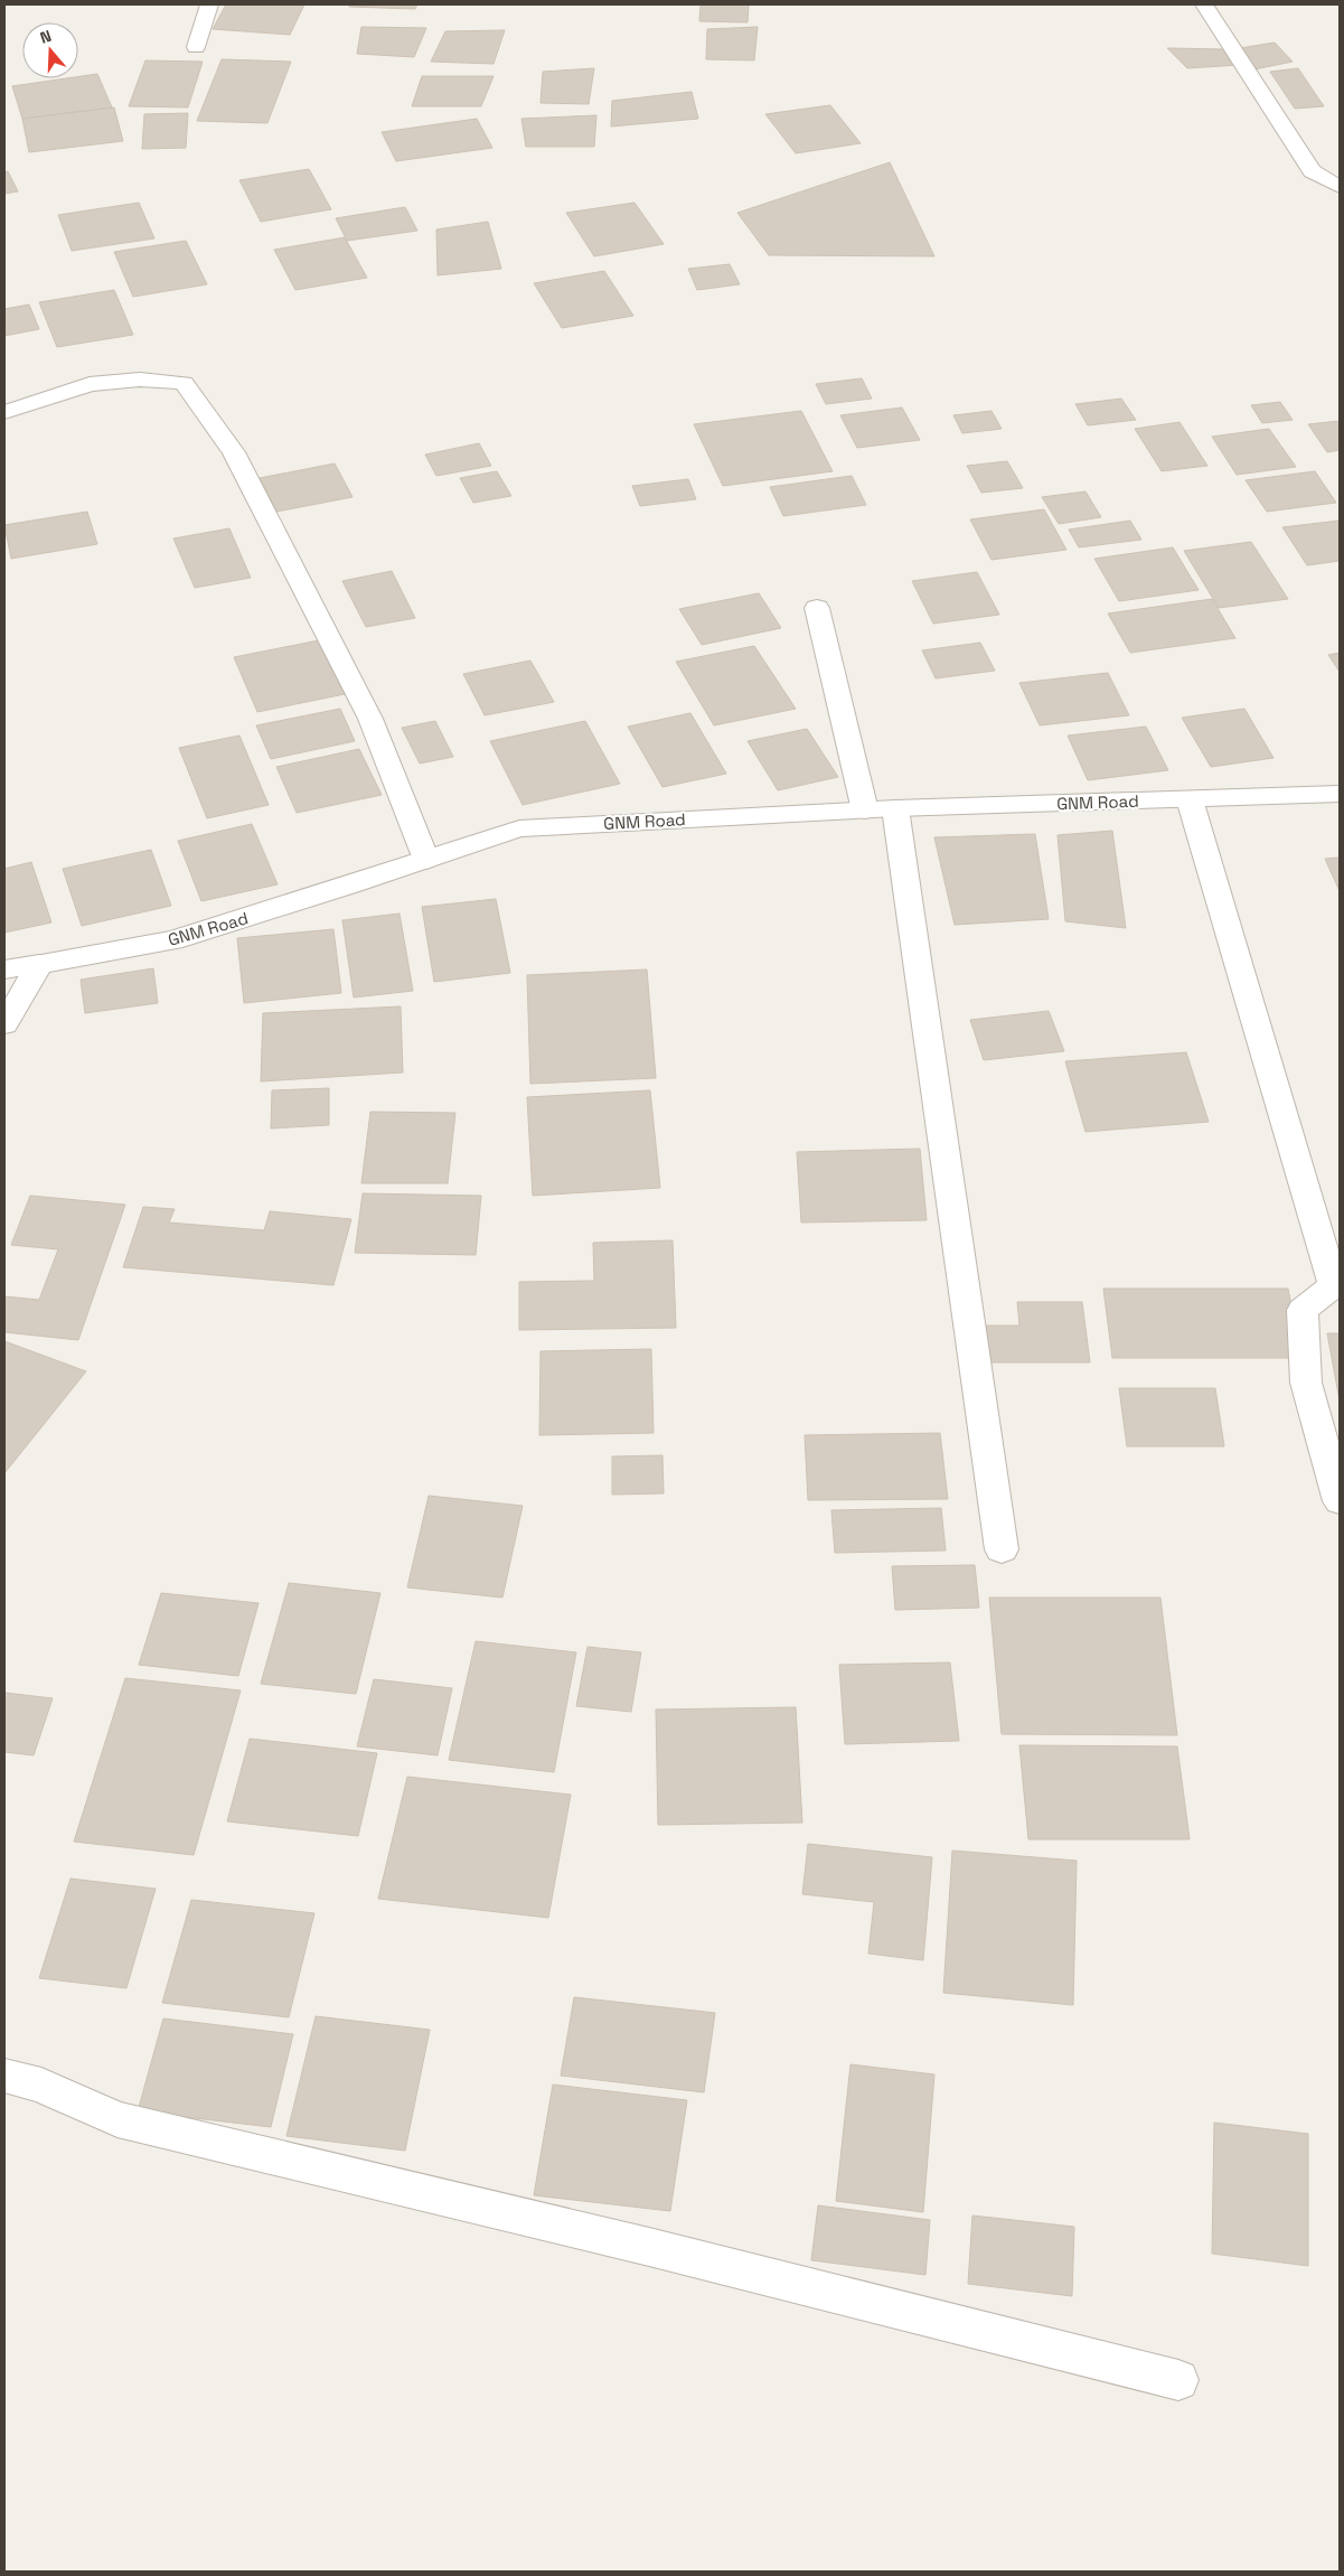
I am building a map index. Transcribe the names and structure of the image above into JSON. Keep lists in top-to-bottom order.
{
  "streets": {
    "street": ["GNM Road"]
  },
  "north": "top"
}
